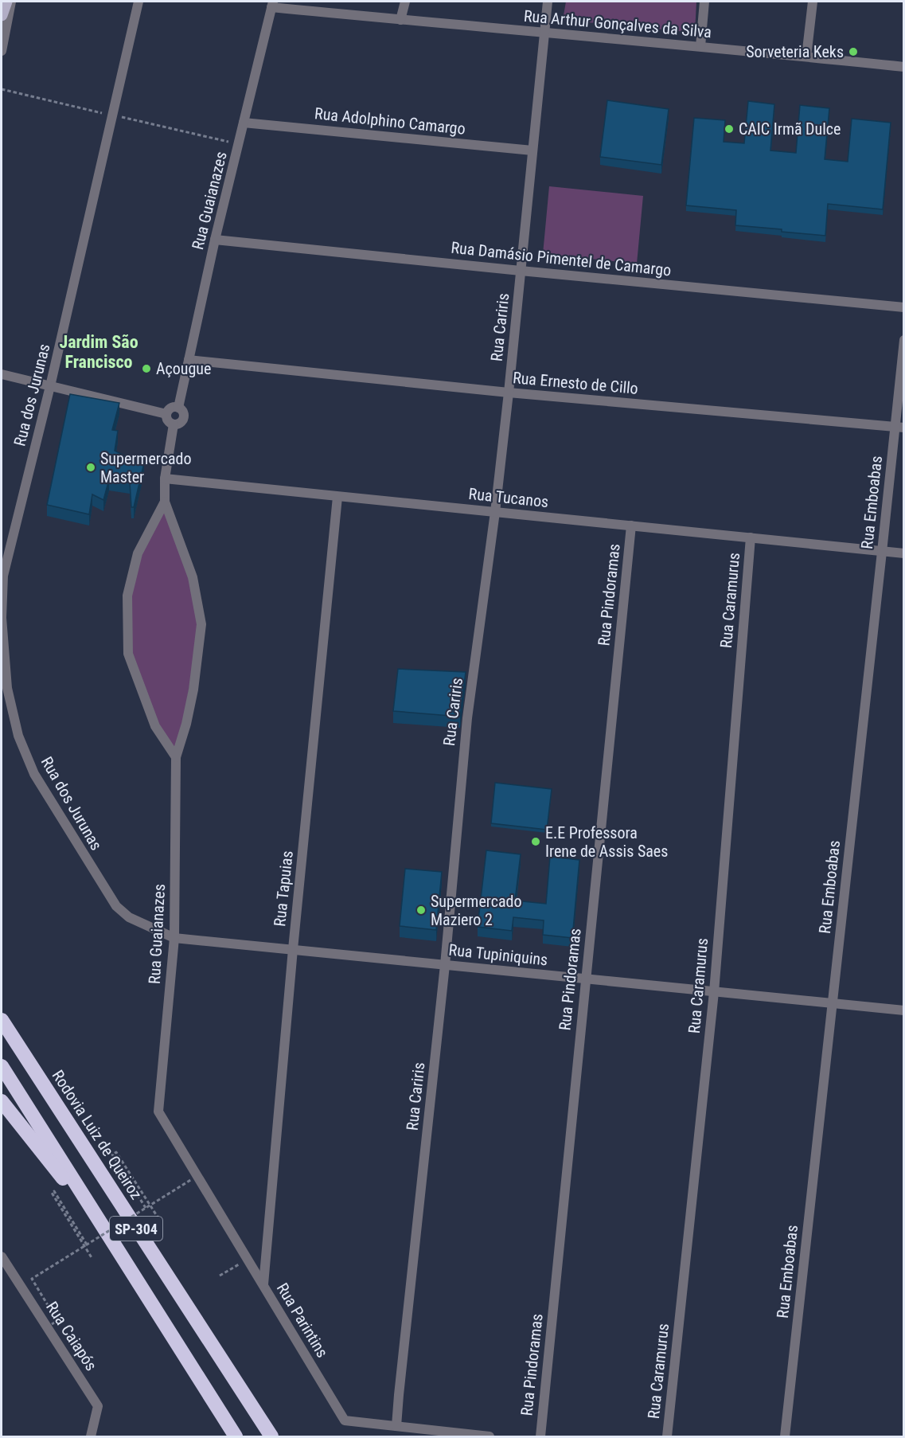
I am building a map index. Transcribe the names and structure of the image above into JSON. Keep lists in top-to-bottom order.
{
  "streets": {
    "highway": ["Rodovia Luiz de Queiroz", "SP-304"],
    "street": [
      "Rua Arthur Gonçalves da Silva",
      "Rua Adolphino Camargo",
      "Rua Guaianazes",
      "Rua Damásio Pimentel de Camargo",
      "Rua Cariris",
      "Rua Ernesto de Cillo",
      "Rua dos Jurunas",
      "Rua Tucanos",
      "Rua Emboabas",
      "Rua Pindoramas",
      "Rua Caramurus",
      "Rua Tapuias",
      "Rua Tupiniquins",
      "Rua Parintins",
      "Rua Caiapós"
    ]
  },
  "crossings": [
    ["Rua Arthur Gonçalves da Silva", "Rua Guaianazes"],
    ["Rua Arthur Gonçalves da Silva", "Rua Cariris"],
    ["Rua Adolphino Camargo", "Rua Guaianazes"],
    ["Rua Adolphino Camargo", "Rua Cariris"],
    ["Rua Guaianazes", "Rua Damásio Pimentel de Camargo"],
    ["Rua Guaianazes", "Rua Ernesto de Cillo"],
    ["Rua Guaianazes", "Rua dos Jurunas"],
    ["Rua Guaianazes", "Rua Tucanos"],
    ["Rua Guaianazes", "Rua Tupiniquins"],
    ["Rua Guaianazes", "Rua Parintins"],
    ["Rua Damásio Pimentel de Camargo", "Rua Cariris"],
    ["Rua Cariris", "Rua Ernesto de Cillo"],
    ["Rua Cariris", "Rua Tucanos"],
    ["Rua Cariris", "Rua Tupiniquins"],
    ["Rua Cariris", "Rua Parintins"],
    ["Rua Ernesto de Cillo", "Rua Emboabas"],
    ["Rua dos Jurunas", "Rua Tupiniquins"],
    ["Rua Tucanos", "Rua Emboabas"],
    ["Rua Tucanos", "Rua Pindoramas"],
    ["Rua Tucanos", "Rua Caramurus"],
    ["Rua Tucanos", "Rua Tapuias"],
    ["Rua Emboabas", "Rua Tupiniquins"],
    ["Rua Pindoramas", "Rua Tupiniquins"],
    ["Rua Caramurus", "Rua Tupiniquins"],
    ["Rua Tapuias", "Rua Tupiniquins"],
    ["Rua Tapuias", "Rua Parintins"]
  ],
  "districts": ["Jardim São Francisco"],
  "places": [
    "Sorveteria Keks",
    "CAIC Irmã Dulce",
    "Açougue",
    "Supermercado Master",
    "E.E Professora Irene de Assis Saes",
    "Supermercado Maziero 2"
  ]
}
